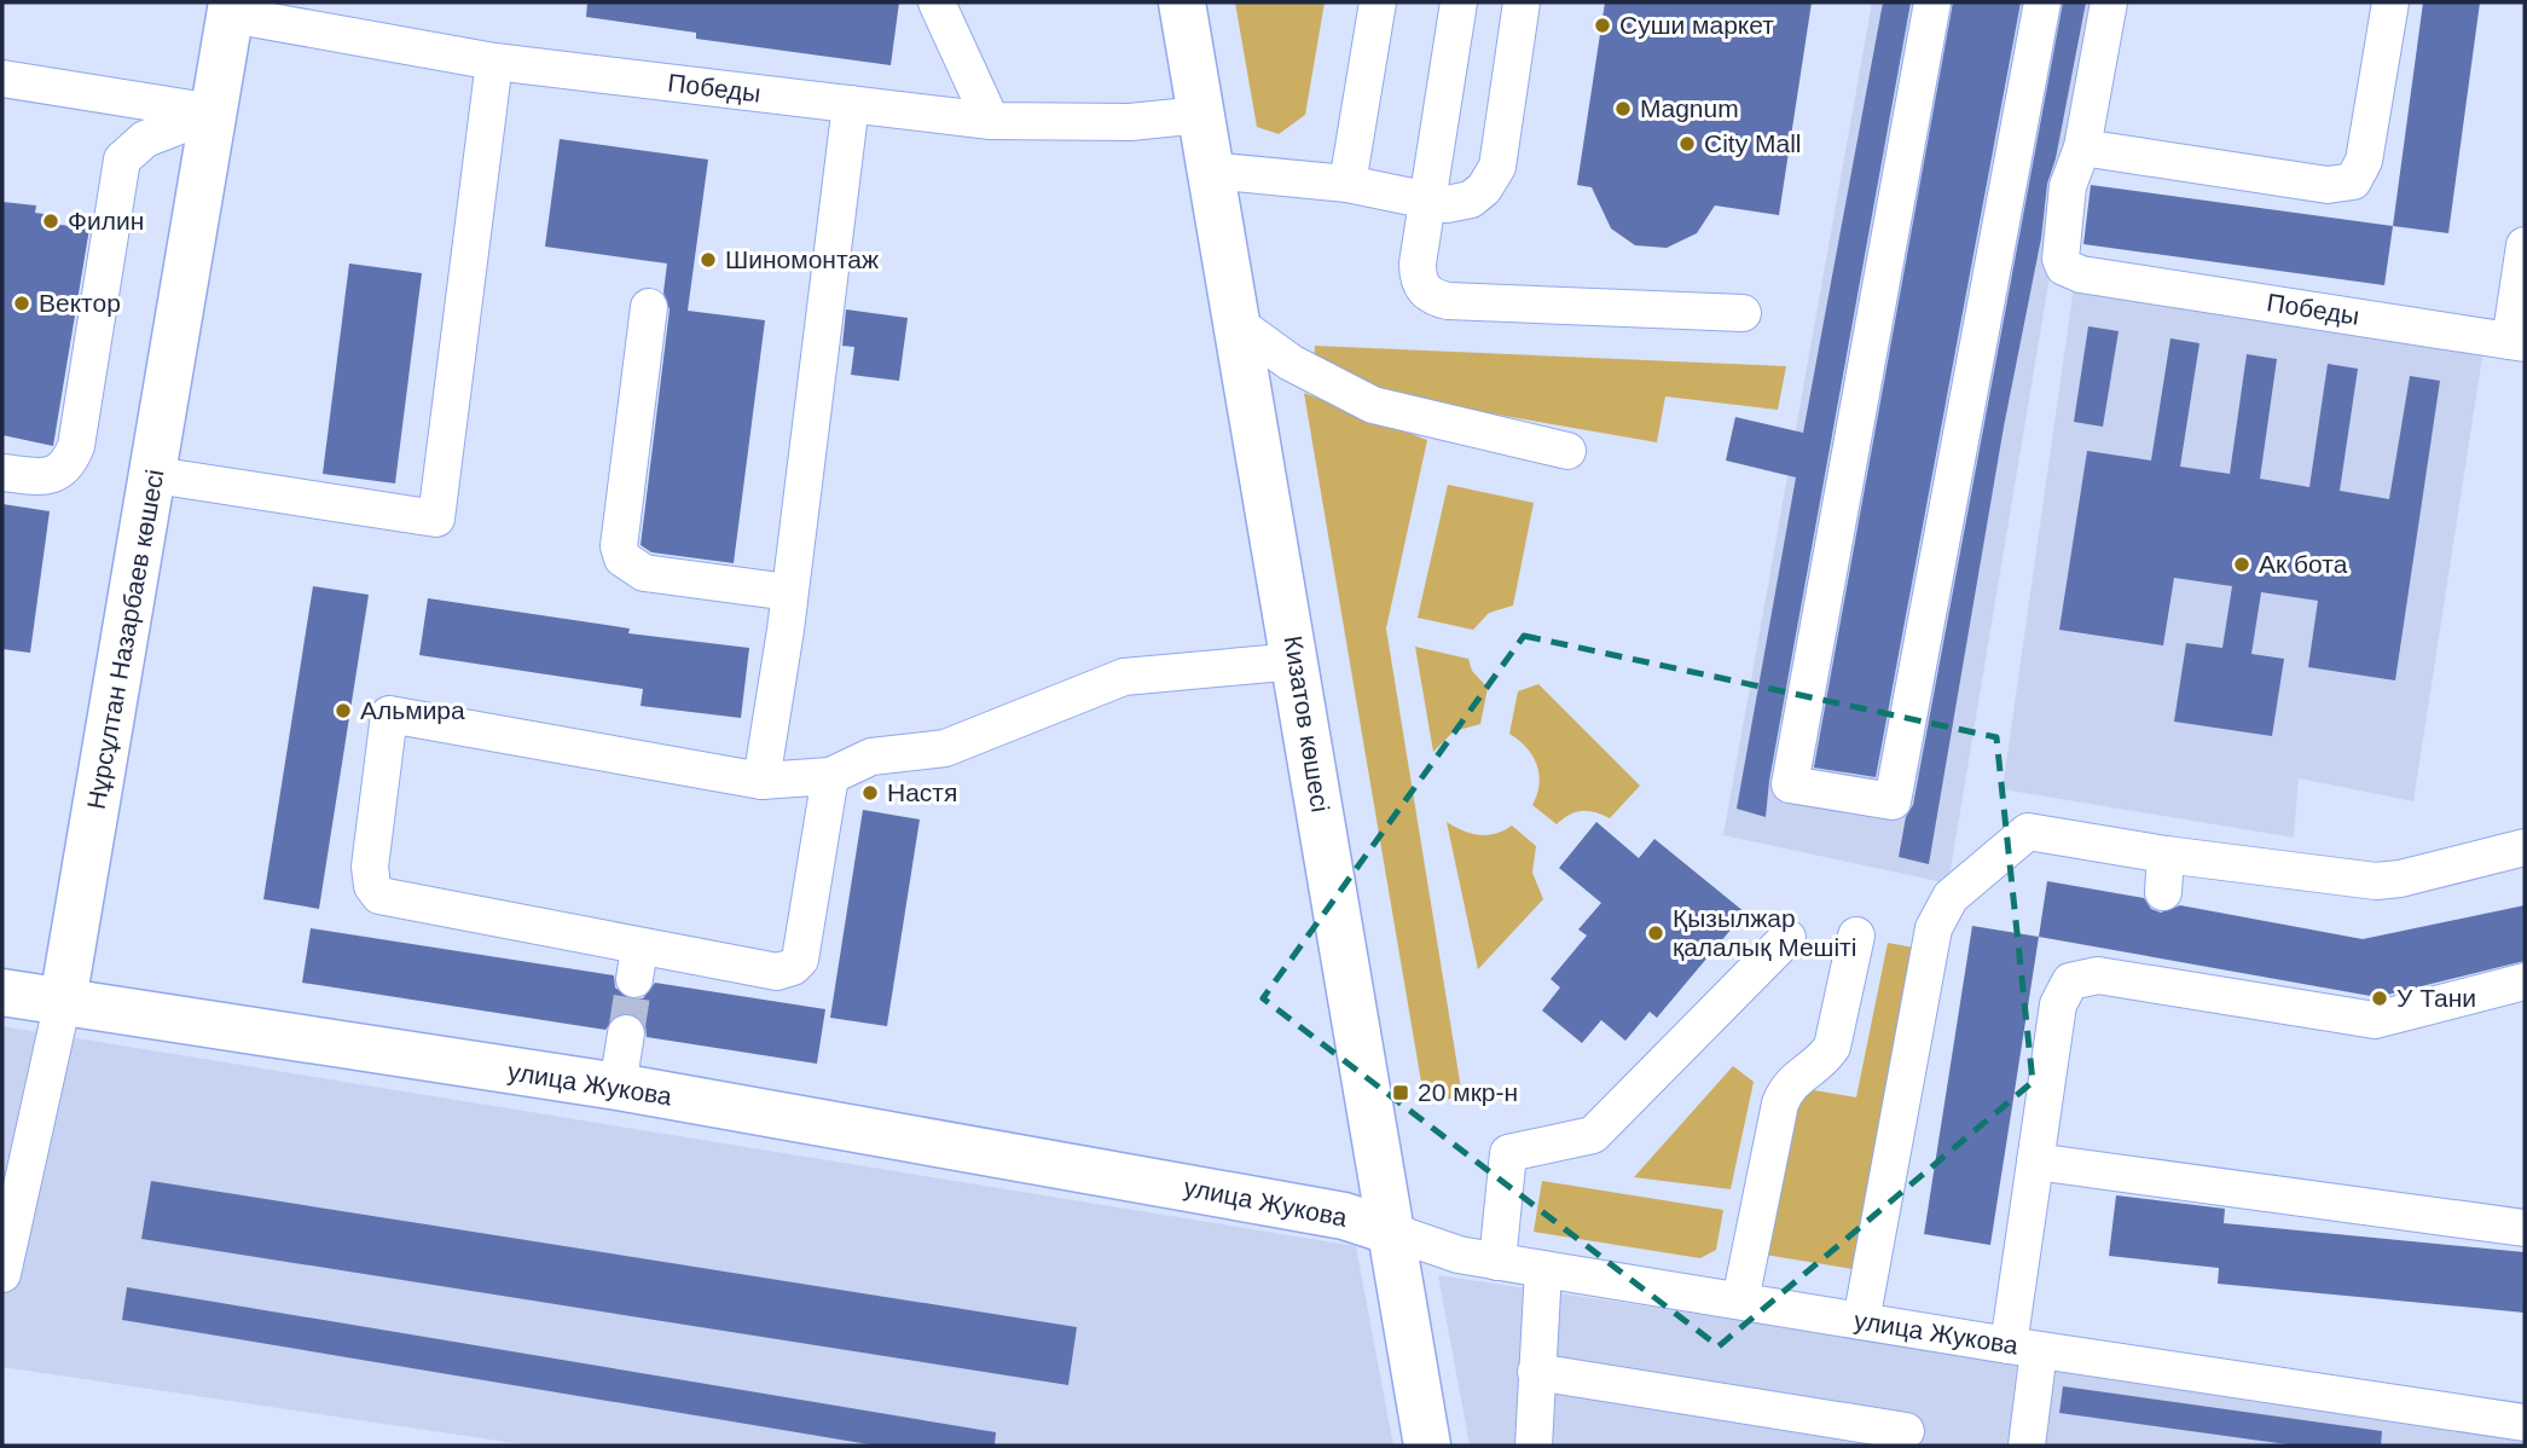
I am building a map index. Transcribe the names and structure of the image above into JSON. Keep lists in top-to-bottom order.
{
  "streets": {
    "main road": ["Нұрсұлтан Назарбаев көшесі", "Кизатов көшесі", "улица Жукова"],
    "street": ["Победы"]
  },
  "crossings": [
    ["Победы", "Нұрсұлтан Назарбаев көшесі"],
    ["Победы", "Кизатов көшесі"],
    ["Нұрсұлтан Назарбаев көшесі", "улица Жукова"],
    ["Кизатов көшесі", "улица Жукова"]
  ],
  "places": {
    "other": [
      "Суши маркет",
      "Magnum",
      "City Mall",
      "Филин",
      "Шиномонтаж",
      "Вектор",
      "Ак бота",
      "Альмира",
      "Настя",
      "Қызылжар қалалық Мешіті",
      "У Тани"
    ],
    "transit": ["20 мкр-н"]
  }
}
